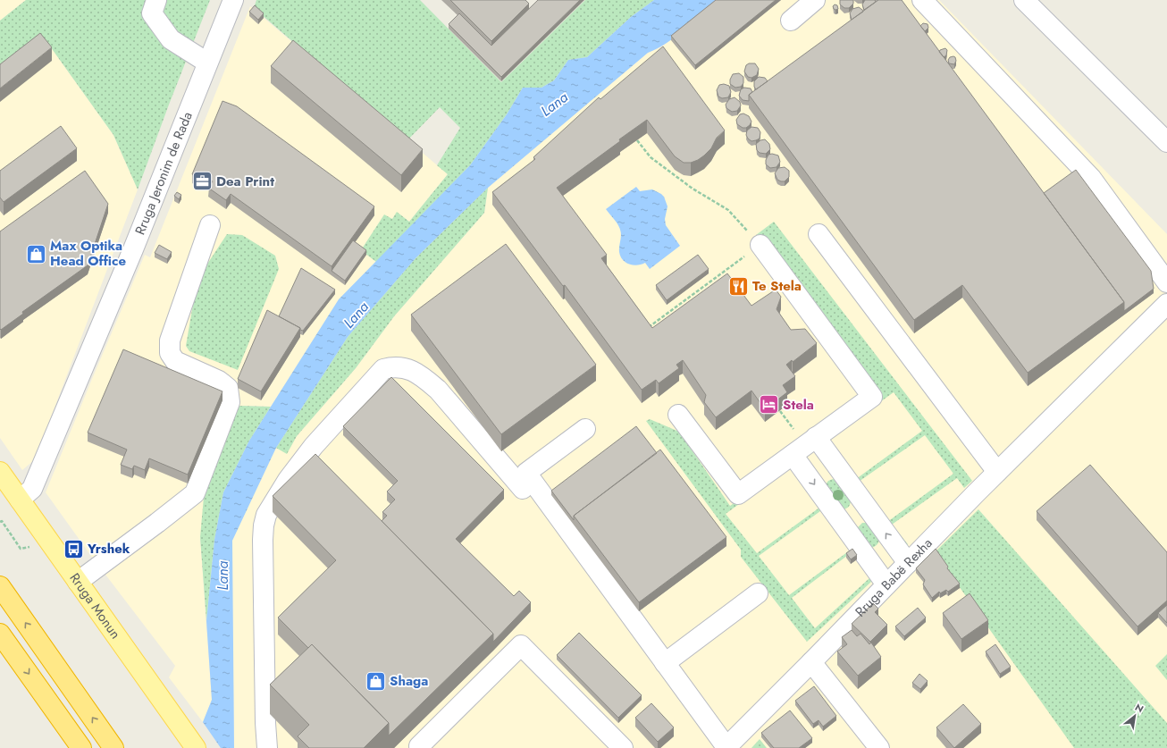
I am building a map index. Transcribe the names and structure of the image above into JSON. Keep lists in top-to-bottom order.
{
  "streets": {
    "main road": ["Rruga Monun"],
    "street": ["Rruga Jeronim de Rada", "Rruga Babë Rexha"]
  },
  "crossings": [
    ["Rruga Jeronim de Rada", "Rruga Monun"]
  ],
  "water": ["Lana"],
  "places": {
    "office": ["Dea Print"],
    "shop": ["Max Optika Head Office", "Shaga"],
    "restaurant": ["Te Stela"],
    "hotel": ["Stela"],
    "bus stop": ["Yrshek"]
  },
  "north": "top right"
}
